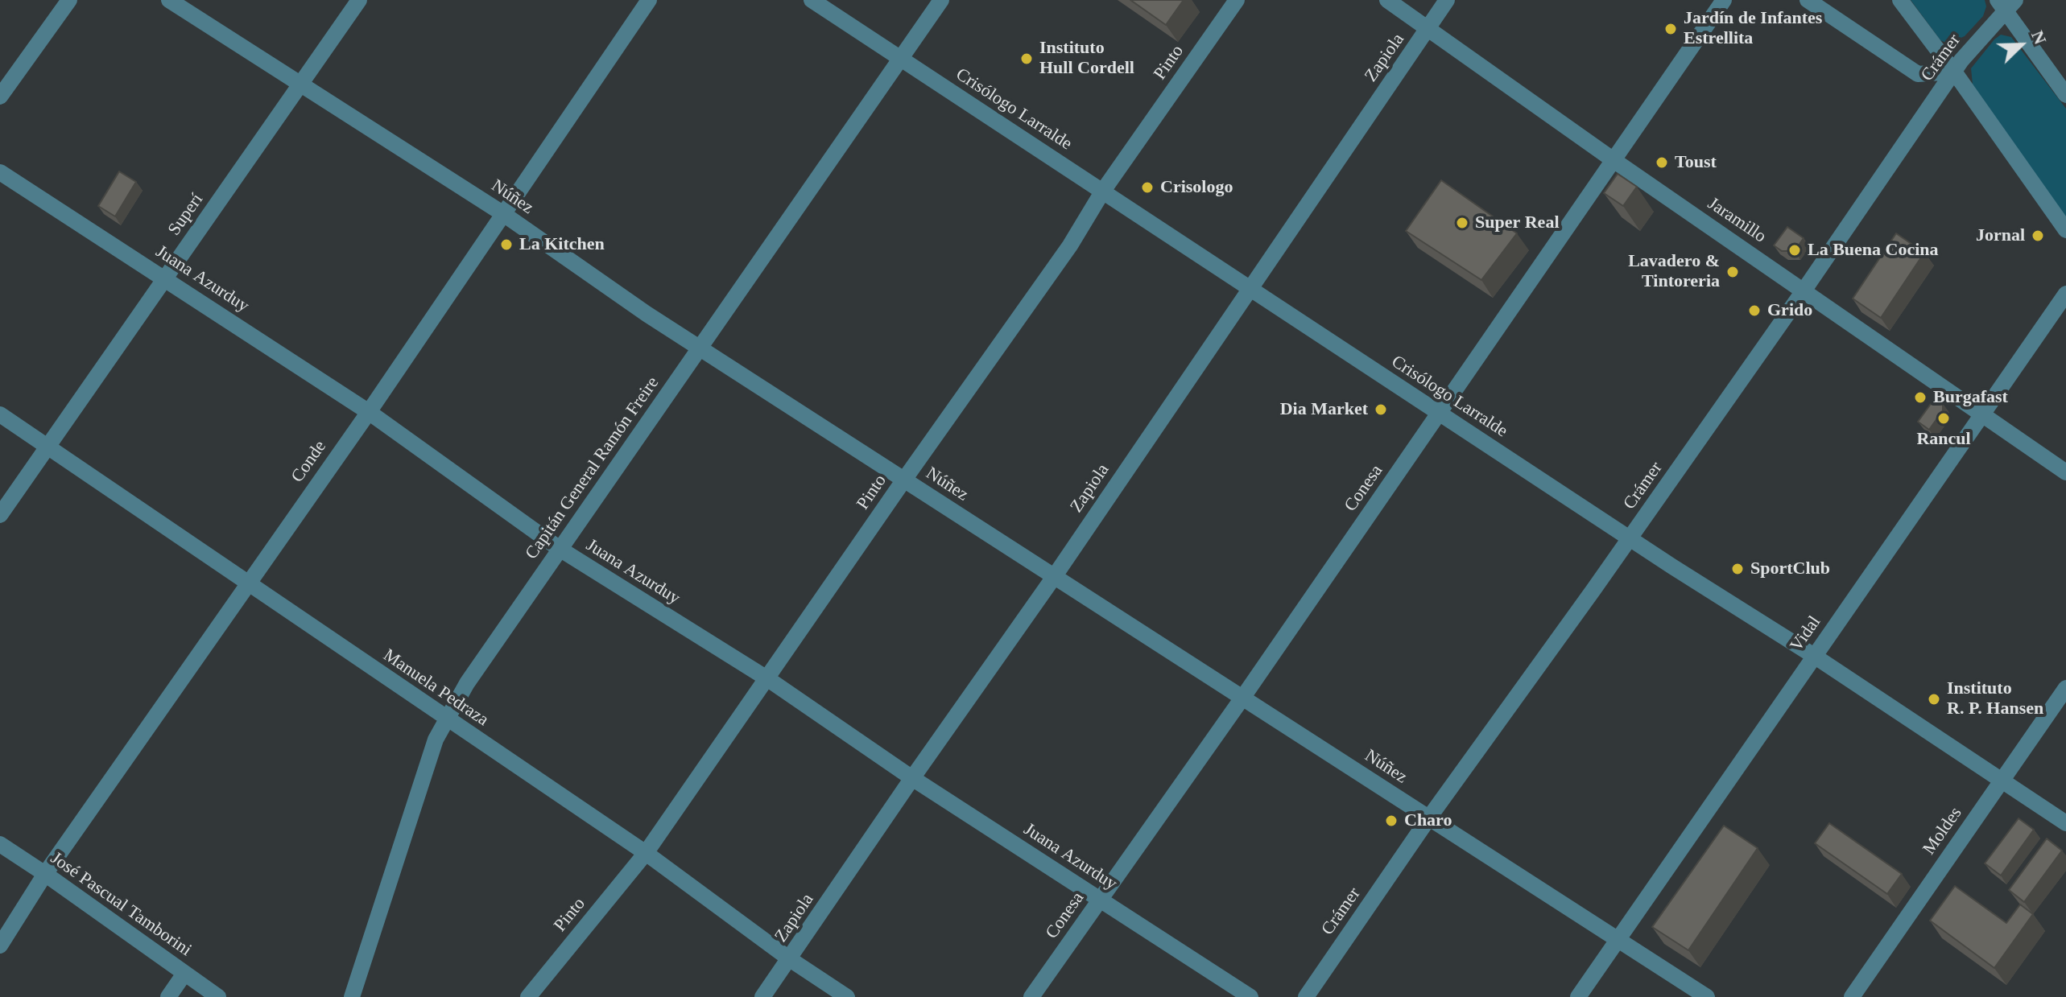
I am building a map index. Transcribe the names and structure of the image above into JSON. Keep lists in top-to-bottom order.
{
  "streets": {
    "street": [
      "Zapiola",
      "Crámer",
      "Pinto",
      "Crisólogo Larralde",
      "Núñez",
      "Superí",
      "Jaramillo",
      "Juana Azurduy",
      "Conde",
      "Capitán General Ramón Freire",
      "Conesa",
      "Vidal",
      "Manuela Pedraza",
      "Moldes",
      "José Pascual Tamborini"
    ]
  },
  "crossings": [
    ["Zapiola", "Crisólogo Larralde"],
    ["Zapiola", "Núñez"],
    ["Zapiola", "Jaramillo"],
    ["Zapiola", "Juana Azurduy"],
    ["Zapiola", "Manuela Pedraza"],
    ["Crámer", "Crisólogo Larralde"],
    ["Crámer", "Núñez"],
    ["Crámer", "Jaramillo"],
    ["Pinto", "Crisólogo Larralde"],
    ["Pinto", "Núñez"],
    ["Pinto", "Juana Azurduy"],
    ["Pinto", "Manuela Pedraza"],
    ["Crisólogo Larralde", "Capitán General Ramón Freire"],
    ["Crisólogo Larralde", "Conesa"],
    ["Crisólogo Larralde", "Vidal"],
    ["Crisólogo Larralde", "Moldes"],
    ["Núñez", "Superí"],
    ["Núñez", "Conde"],
    ["Núñez", "Capitán General Ramón Freire"],
    ["Núñez", "Conesa"],
    ["Núñez", "Vidal"],
    ["Superí", "Juana Azurduy"],
    ["Superí", "Manuela Pedraza"],
    ["Jaramillo", "Conesa"],
    ["Jaramillo", "Vidal"],
    ["Juana Azurduy", "Conde"],
    ["Juana Azurduy", "Capitán General Ramón Freire"],
    ["Juana Azurduy", "Conesa"],
    ["Conde", "Manuela Pedraza"],
    ["Conde", "José Pascual Tamborini"],
    ["Capitán General Ramón Freire", "Manuela Pedraza"]
  ],
  "places": [
    "Jardín de Infantes Estrellita",
    "Instituto Hull Cordell",
    "Toust",
    "Crisologo",
    "Super Real",
    "Jornal",
    "La Kitchen",
    "La Buena Cocina",
    "Lavadero & Tintoreria",
    "Grido",
    "Burgafast",
    "Dia Market",
    "Rancul",
    "SportClub",
    "Instituto R. P. Hansen",
    "Charo"
  ],
  "north": "top right"
}
